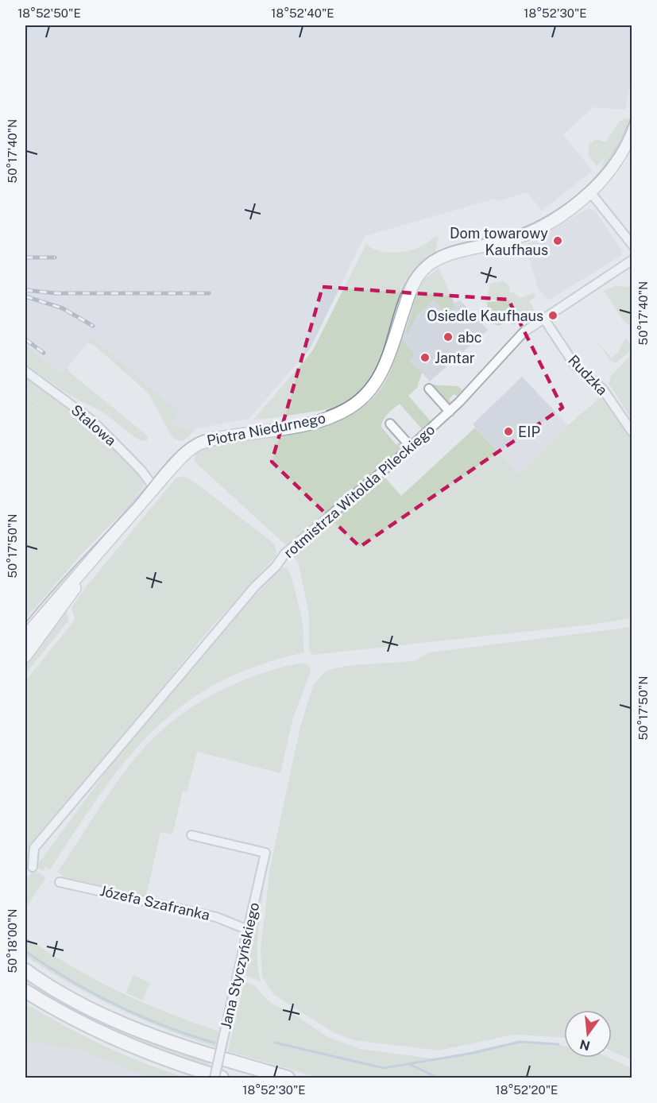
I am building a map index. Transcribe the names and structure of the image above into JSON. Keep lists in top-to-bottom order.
{
  "streets": {
    "street": [
      "Rudzka",
      "Stalowa",
      "Piotra Niedurnego",
      "rotmistrza Witolda Pileckiego",
      "Józefa Szafranka",
      "Jana Styczyńskiego"
    ]
  },
  "crossings": [
    ["Rudzka", "rotmistrza Witolda Pileckiego"],
    ["Stalowa", "Piotra Niedurnego"],
    ["Józefa Szafranka", "Jana Styczyńskiego"]
  ],
  "places": [
    "Dom towarowy Kaufhaus",
    "Osiedle Kaufhaus",
    "abc",
    "Jantar",
    "EIP"
  ],
  "north": "bottom",
  "coordinates": [
    "18°52'50\"E",
    "18°52'40\"E",
    "18°52'30\"E",
    "50°17'40\"N",
    "50°17'50\"N",
    "50°18'00\"N",
    "18°52'20\"E"
  ]
}
